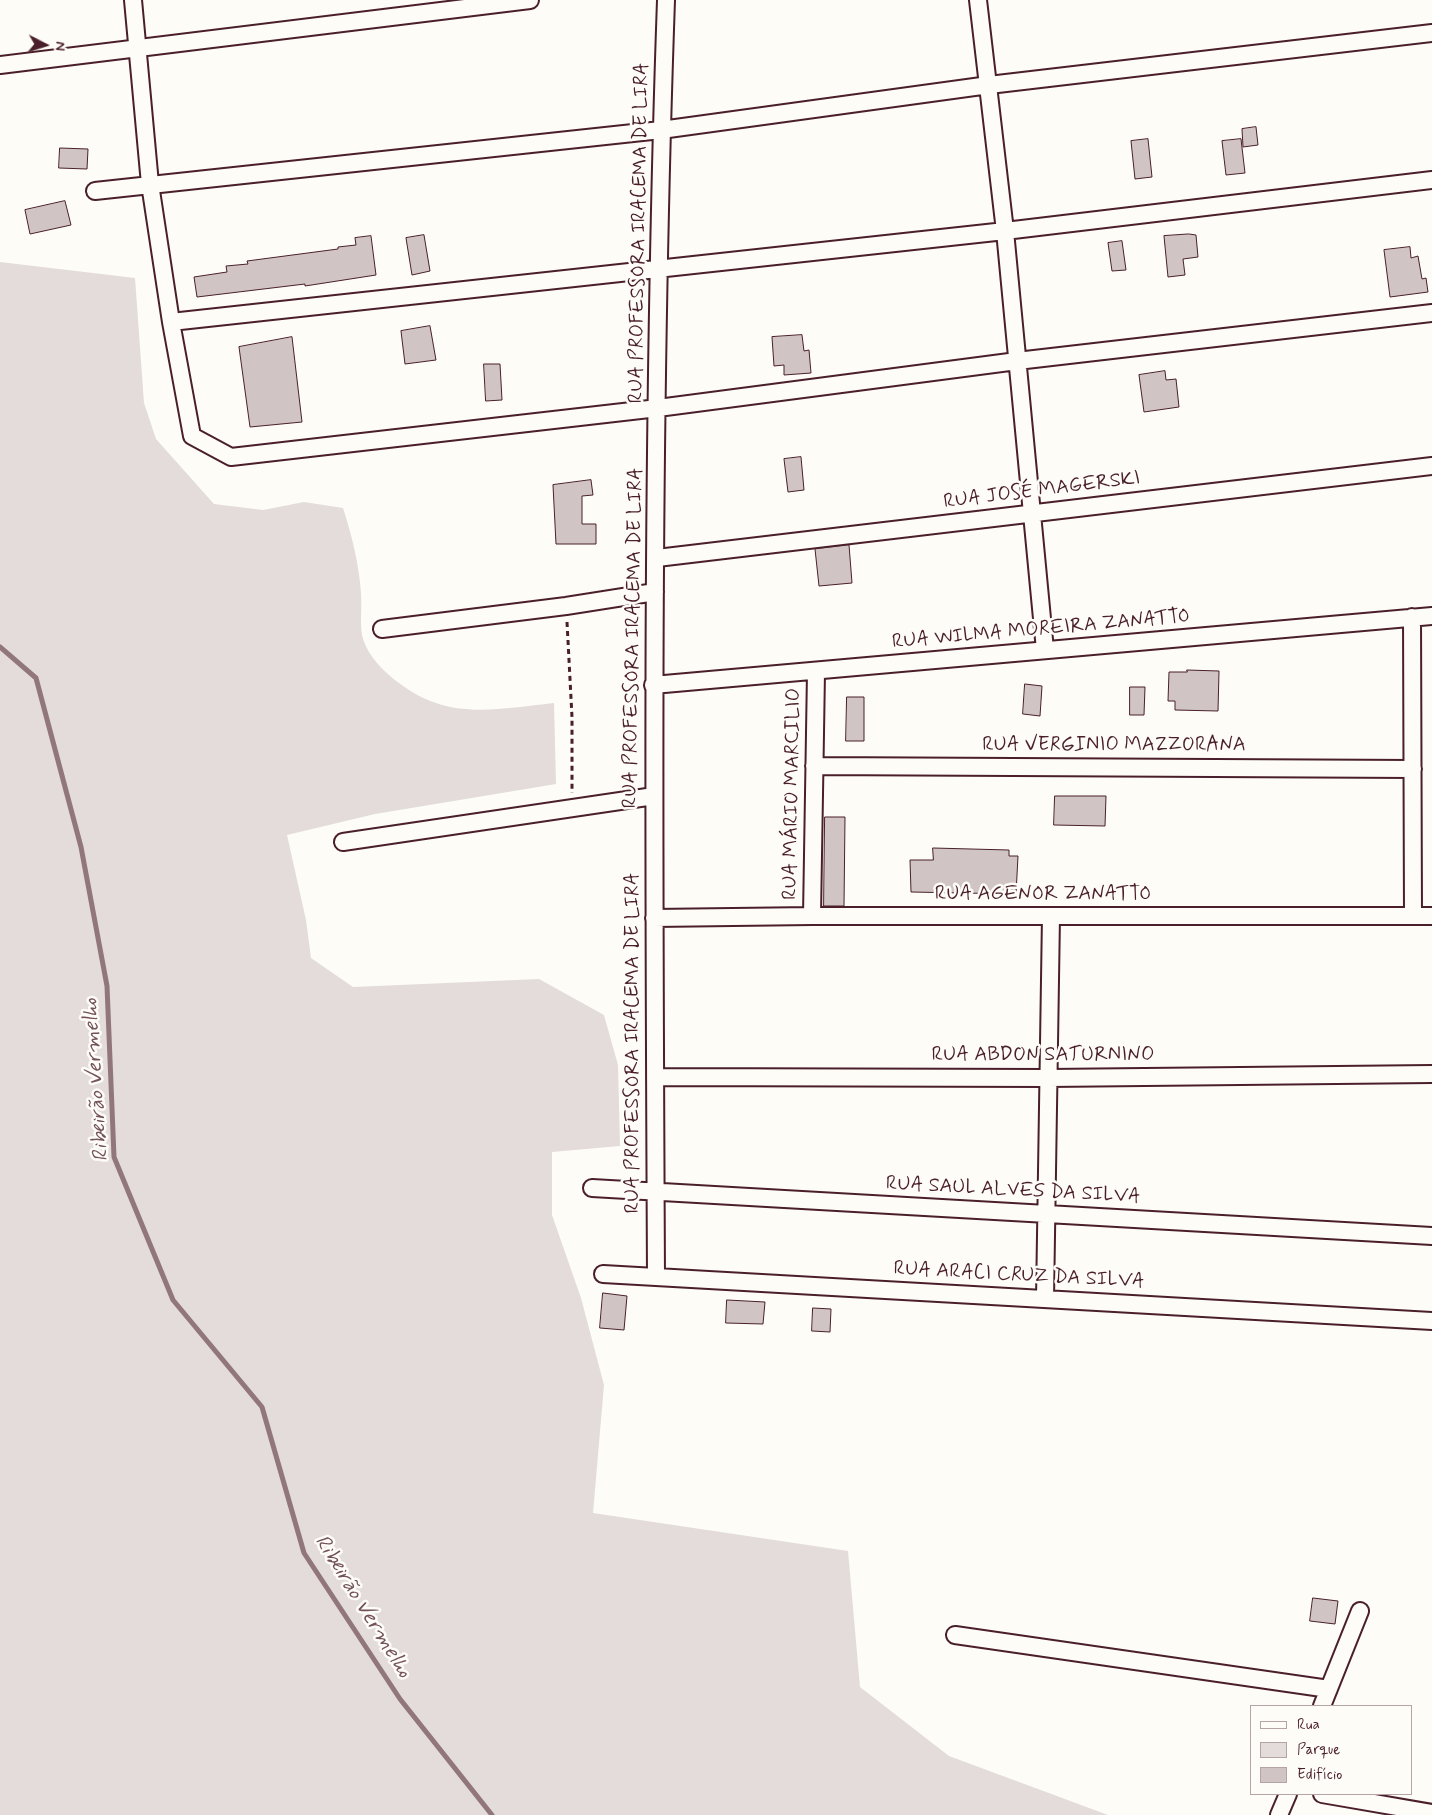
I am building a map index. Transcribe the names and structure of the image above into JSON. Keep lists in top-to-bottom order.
{
  "streets": {
    "street": [
      "RUA PROFESSORA IRACEMA DE LIRA",
      "RUA JOSÉ MAGERSKI",
      "RUA WILMA MOREIRA ZANATTO",
      "RUA VERGINIO MAZZORANA",
      "RUA MÁRIO MARCILIO",
      "RUA AGENOR ZANATTO",
      "RUA ABDON SATURNINO",
      "RUA SAUL ALVES DA SILVA",
      "RUA ARACI CRUZ DA SILVA"
    ]
  },
  "crossings": [
    ["RUA PROFESSORA IRACEMA DE LIRA", "RUA JOSÉ MAGERSKI"],
    ["RUA PROFESSORA IRACEMA DE LIRA", "RUA WILMA MOREIRA ZANATTO"],
    ["RUA PROFESSORA IRACEMA DE LIRA", "RUA AGENOR ZANATTO"],
    ["RUA PROFESSORA IRACEMA DE LIRA", "RUA ABDON SATURNINO"],
    ["RUA PROFESSORA IRACEMA DE LIRA", "RUA SAUL ALVES DA SILVA"],
    ["RUA PROFESSORA IRACEMA DE LIRA", "RUA ARACI CRUZ DA SILVA"],
    ["RUA WILMA MOREIRA ZANATTO", "RUA MÁRIO MARCILIO"],
    ["RUA VERGINIO MAZZORANA", "RUA MÁRIO MARCILIO"],
    ["RUA MÁRIO MARCILIO", "RUA AGENOR ZANATTO"]
  ],
  "water": ["Ribeirão Vermelho"],
  "legend": ["Rua", "Parque", "Edifício"],
  "north": "right"
}
